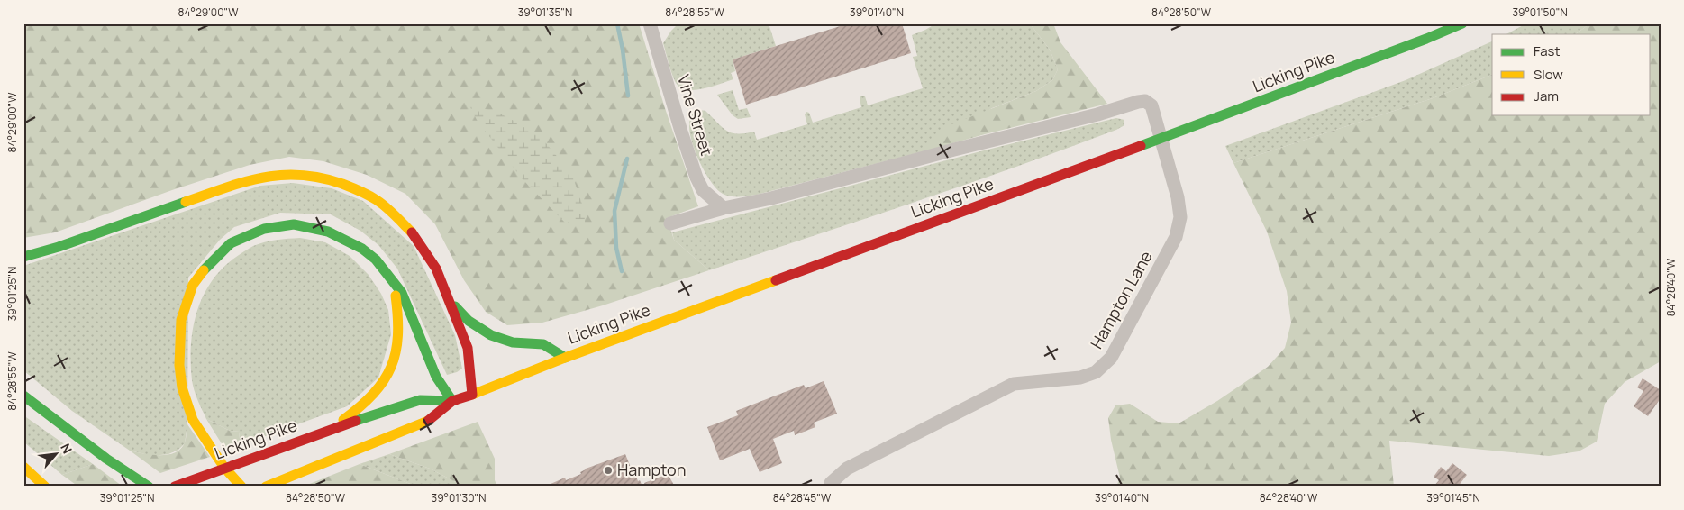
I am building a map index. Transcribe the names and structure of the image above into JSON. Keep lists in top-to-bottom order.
{
  "streets": {
    "main road": ["Licking Pike"],
    "street": ["Vine Street", "Hampton Lane"]
  },
  "crossings": [
    ["Licking Pike", "Hampton Lane"],
    ["Vine Street", "Hampton Lane"]
  ],
  "places": ["Hampton"],
  "legend": ["Fast", "Slow", "Jam"],
  "north": "top right",
  "coordinates": [
    "84°29'00\"W",
    "39°01'35\"N",
    "84°28'55\"W",
    "39°01'40\"N",
    "84°28'50\"W",
    "39°01'50\"N",
    "84°28'40\"W",
    "39°01'25\"N",
    "39°01'30\"N",
    "84°28'45\"W",
    "39°01'45\"N"
  ]
}
